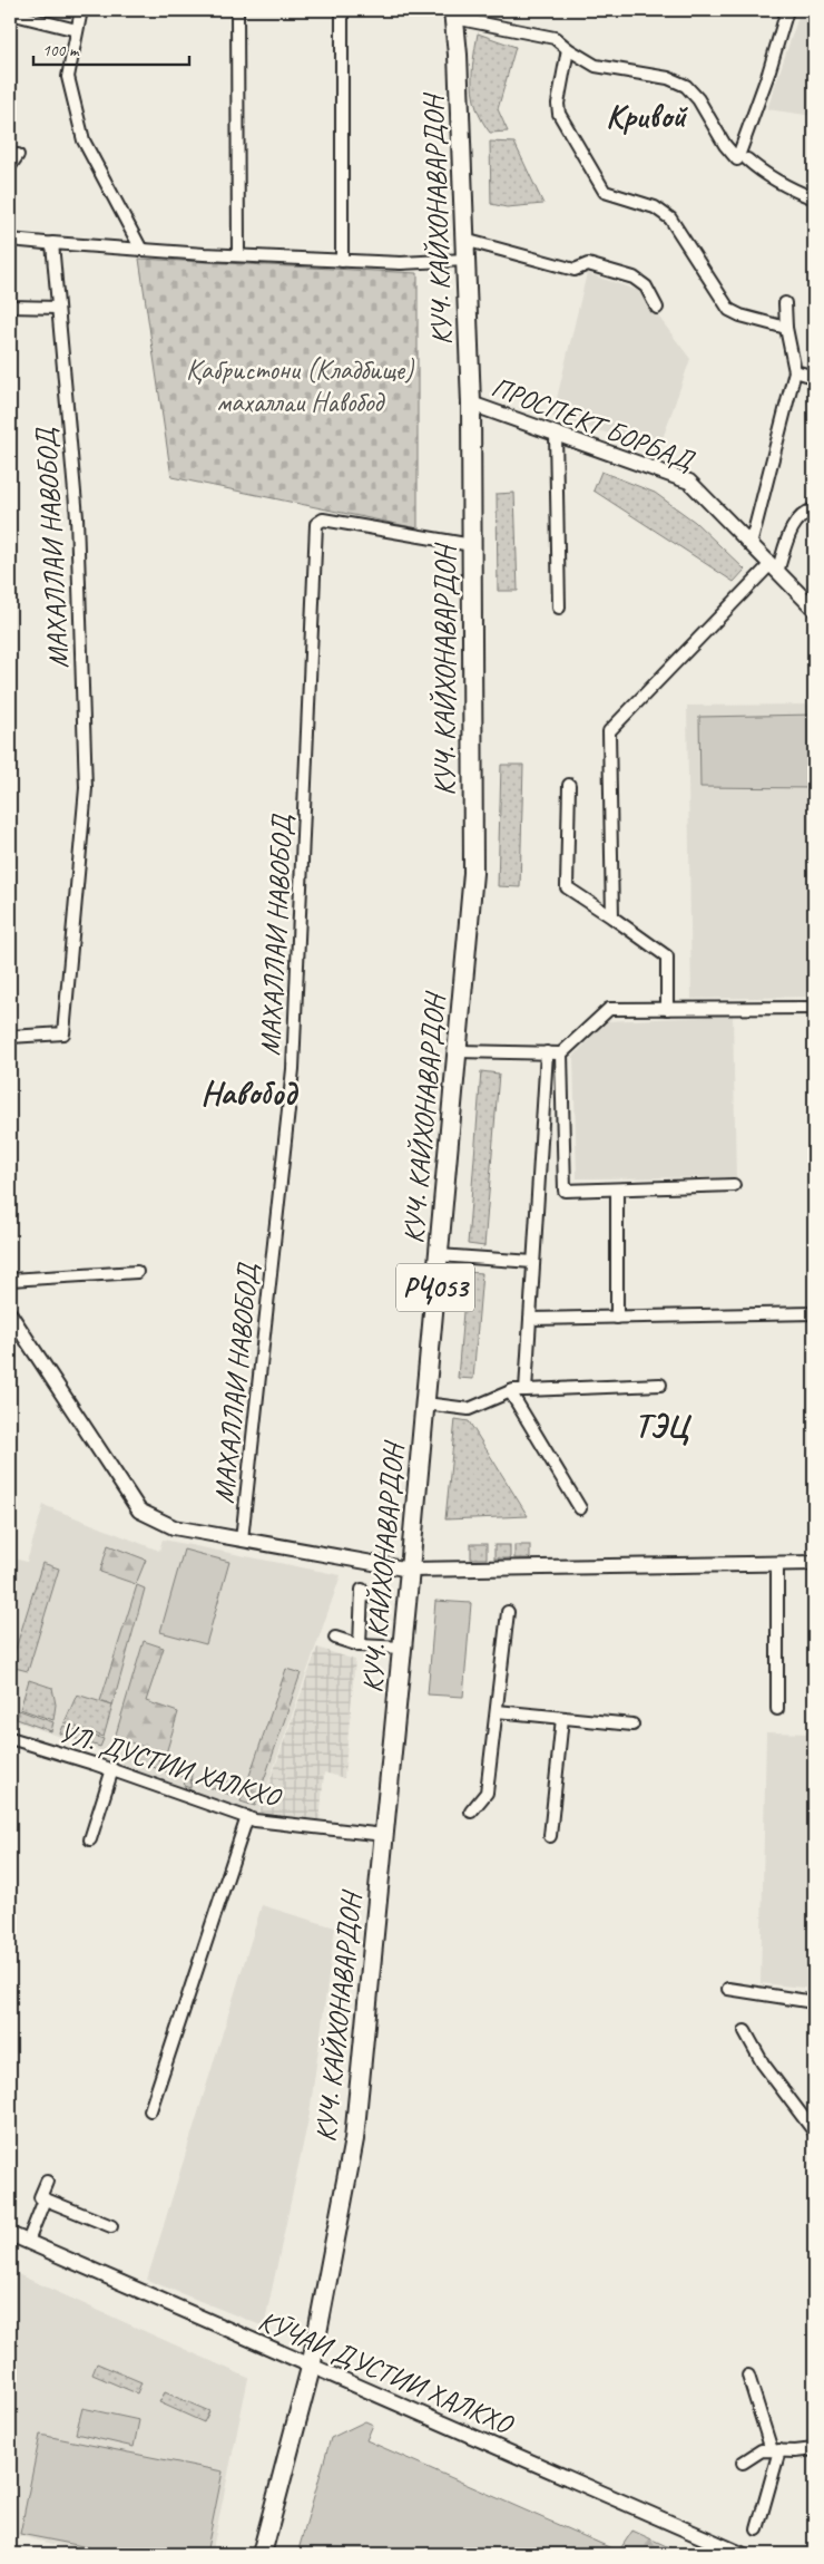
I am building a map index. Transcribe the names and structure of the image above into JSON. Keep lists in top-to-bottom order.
{
  "streets": {
    "main road": ["КУЧ. КАЙХОНАВАРДОН", "РҶ053"],
    "street": [
      "ПРОСПЕКТ БОРБАД",
      "МАХАЛЛАИ НАВОБОД",
      "УЛ. ДУСТИИ ХАЛКХО",
      "КӮЧАИ ДУСТИИ ХАЛКХО"
    ]
  },
  "crossings": [
    ["КУЧ. КАЙХОНАВАРДОН", "ПРОСПЕКТ БОРБАД"],
    ["КУЧ. КАЙХОНАВАРДОН", "МАХАЛЛАИ НАВОБОД"],
    ["КУЧ. КАЙХОНАВАРДОН", "УЛ. ДУСТИИ ХАЛКХО"],
    ["КУЧ. КАЙХОНАВАРДОН", "КӮЧАИ ДУСТИИ ХАЛКХО"]
  ],
  "districts": ["Кривой", "Навобод", "ТЭЦ"],
  "parks": ["Қабристони (Кладбище) махаллаи Навобод"],
  "scale_bar": "100 m"
}
